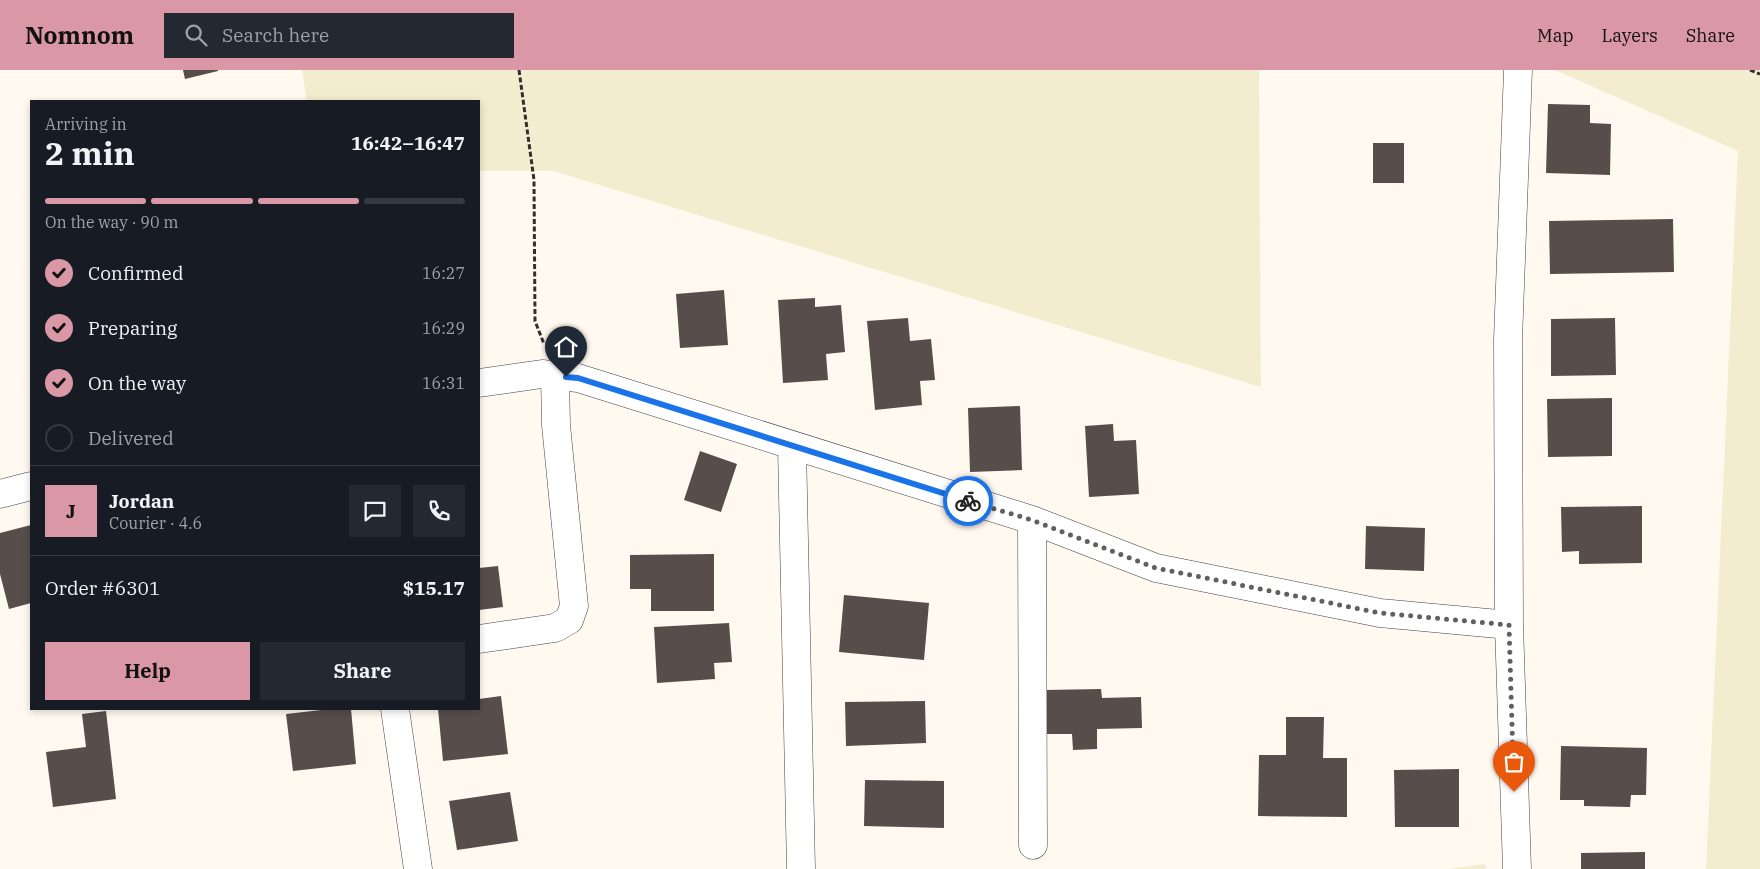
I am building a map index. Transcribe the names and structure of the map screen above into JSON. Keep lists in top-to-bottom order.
{
  "page": {
    "header": "Nomnom",
    "search": "Search here",
    "nav": ["Map", "Layers", "Share"],
    "heading": ["2 min", "Arriving in", "16:42–16:47"],
    "panel": [
      "Jordan",
      "Courier · 4.6",
      "Order #6301",
      "$15.17"
    ],
    "bar": "On the way · 90 m",
    "list": [
      ["Confirmed", "16:27"],
      ["Preparing", "16:29"],
      ["On the way", "16:31"],
      "Delivered"
    ],
    "round": "J",
    "buttons": ["Help", "Share"]
  }
}
